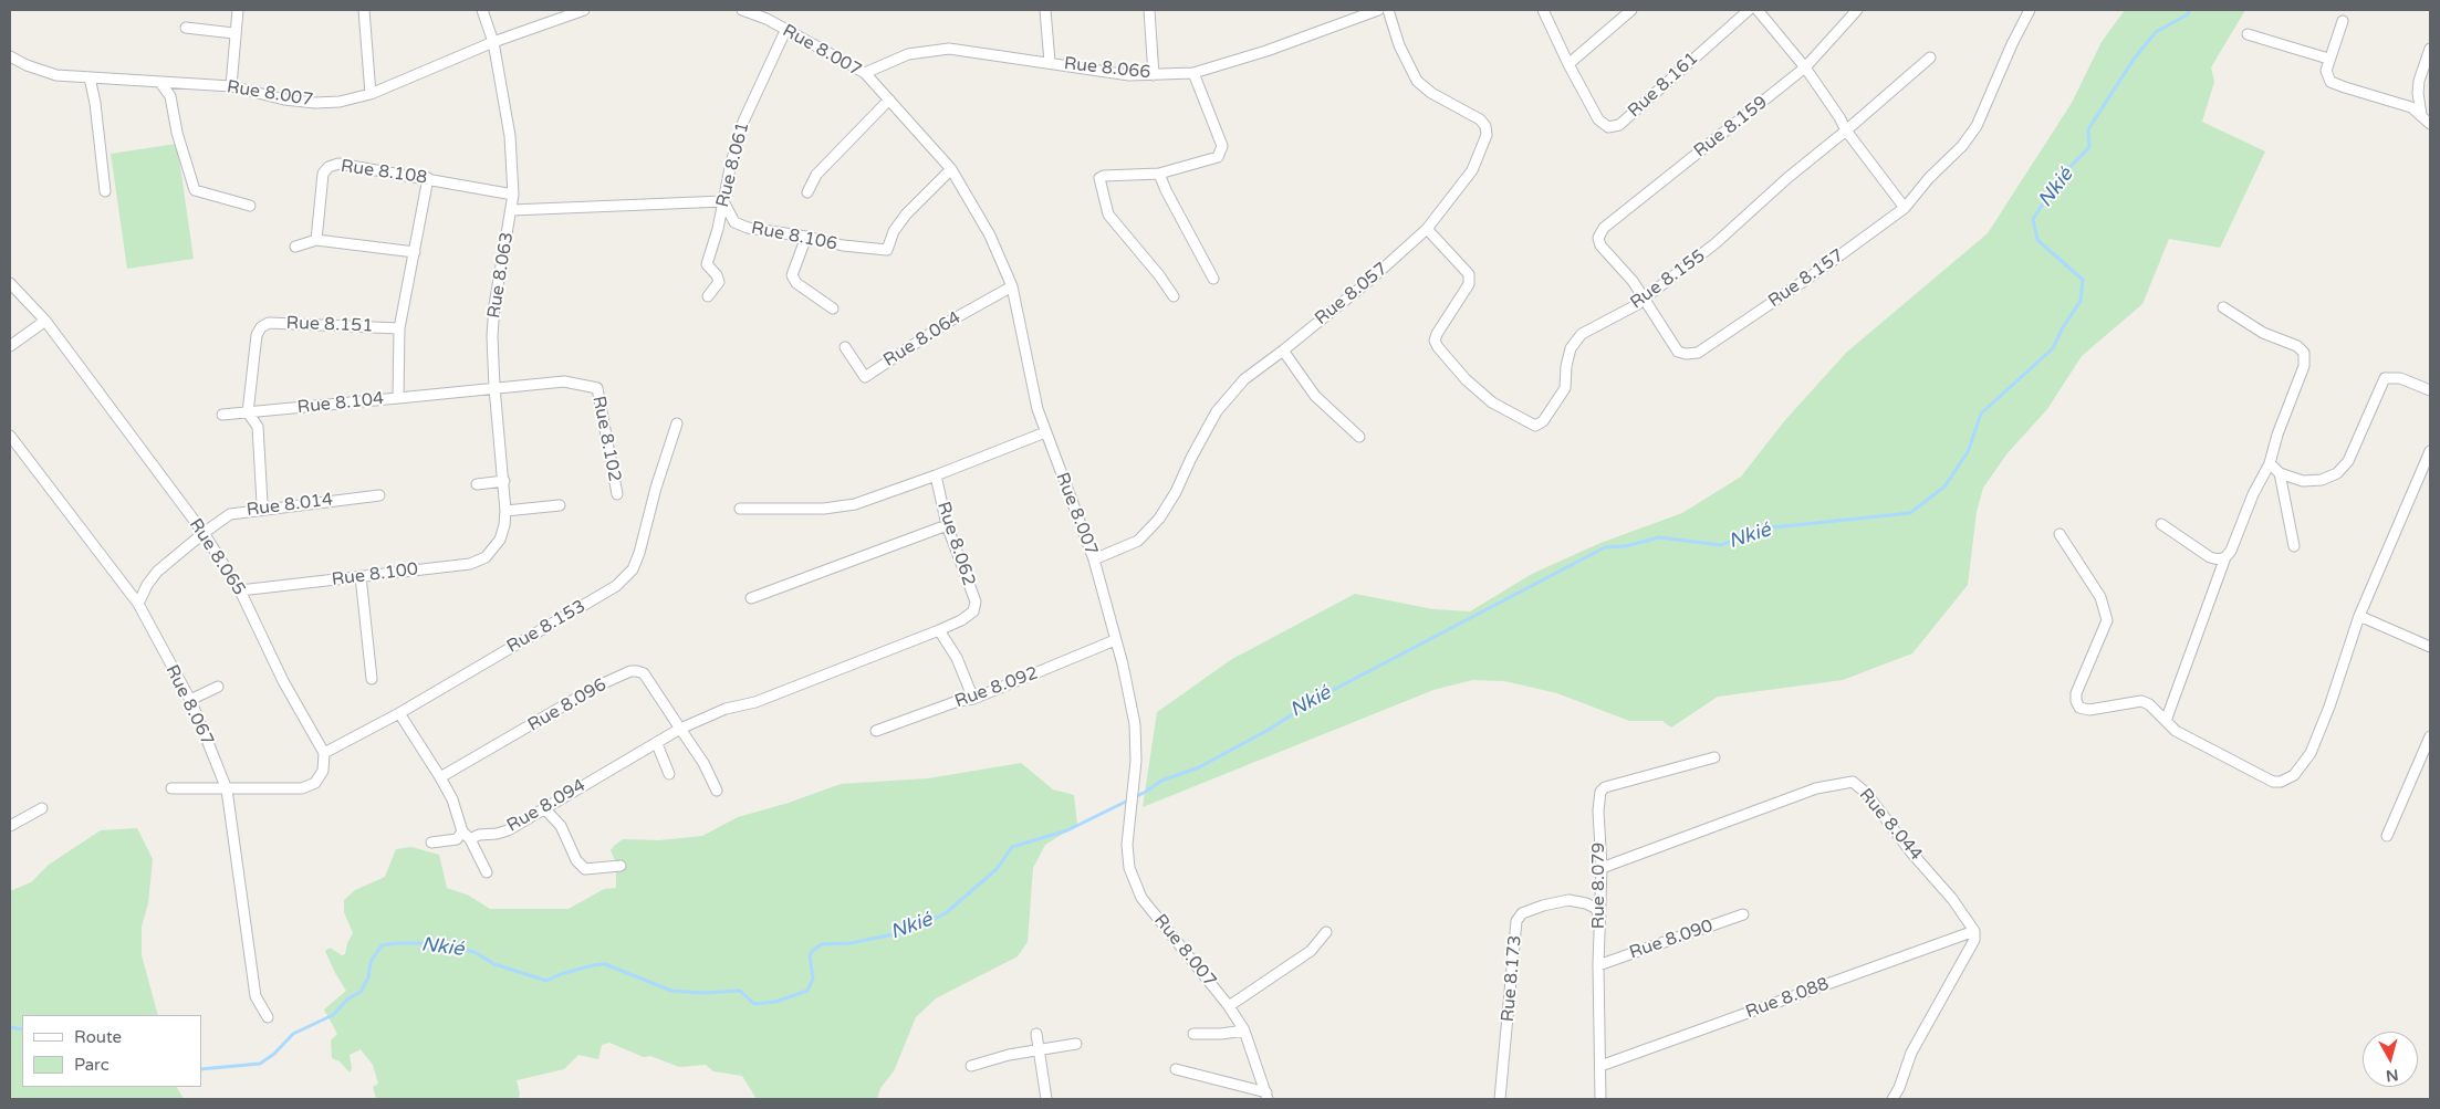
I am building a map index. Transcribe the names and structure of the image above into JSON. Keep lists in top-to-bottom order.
{
  "streets": {
    "street": [
      "Rue 8.007",
      "Rue 8.066",
      "Rue 8.161",
      "Rue 8.159",
      "Rue 8.061",
      "Rue 8.108",
      "Rue 8.106",
      "Rue 8.063",
      "Rue 8.157",
      "Rue 8.155",
      "Rue 8.057",
      "Rue 8.151",
      "Rue 8.064",
      "Rue 8.104",
      "Rue 8.102",
      "Rue 8.014",
      "Rue 8.062",
      "Rue 8.065",
      "Rue 8.100",
      "Rue 8.153",
      "Rue 8.092",
      "Rue 8.067",
      "Rue 8.096",
      "Rue 8.094",
      "Rue 8.044",
      "Rue 8.079",
      "Rue 8.090",
      "Rue 8.173",
      "Rue 8.088"
    ]
  },
  "crossings": [
    ["Rue 8.007", "Rue 8.066"],
    ["Rue 8.007", "Rue 8.061"],
    ["Rue 8.007", "Rue 8.106"],
    ["Rue 8.007", "Rue 8.063"],
    ["Rue 8.007", "Rue 8.057"],
    ["Rue 8.007", "Rue 8.064"],
    ["Rue 8.007", "Rue 8.092"],
    ["Rue 8.159", "Rue 8.157"],
    ["Rue 8.159", "Rue 8.155"],
    ["Rue 8.061", "Rue 8.106"],
    ["Rue 8.108", "Rue 8.063"],
    ["Rue 8.108", "Rue 8.151"],
    ["Rue 8.063", "Rue 8.102"],
    ["Rue 8.063", "Rue 8.100"],
    ["Rue 8.157", "Rue 8.155"],
    ["Rue 8.155", "Rue 8.057"],
    ["Rue 8.151", "Rue 8.104"],
    ["Rue 8.151", "Rue 8.014"],
    ["Rue 8.014", "Rue 8.065"],
    ["Rue 8.014", "Rue 8.067"],
    ["Rue 8.062", "Rue 8.096"],
    ["Rue 8.062", "Rue 8.094"],
    ["Rue 8.065", "Rue 8.100"],
    ["Rue 8.065", "Rue 8.153"],
    ["Rue 8.096", "Rue 8.094"],
    ["Rue 8.044", "Rue 8.079"],
    ["Rue 8.044", "Rue 8.088"],
    ["Rue 8.079", "Rue 8.090"],
    ["Rue 8.079", "Rue 8.173"],
    ["Rue 8.079", "Rue 8.088"]
  ],
  "water": ["Nkié"],
  "legend": ["Route", "Parc"],
  "north": "bottom"
}
